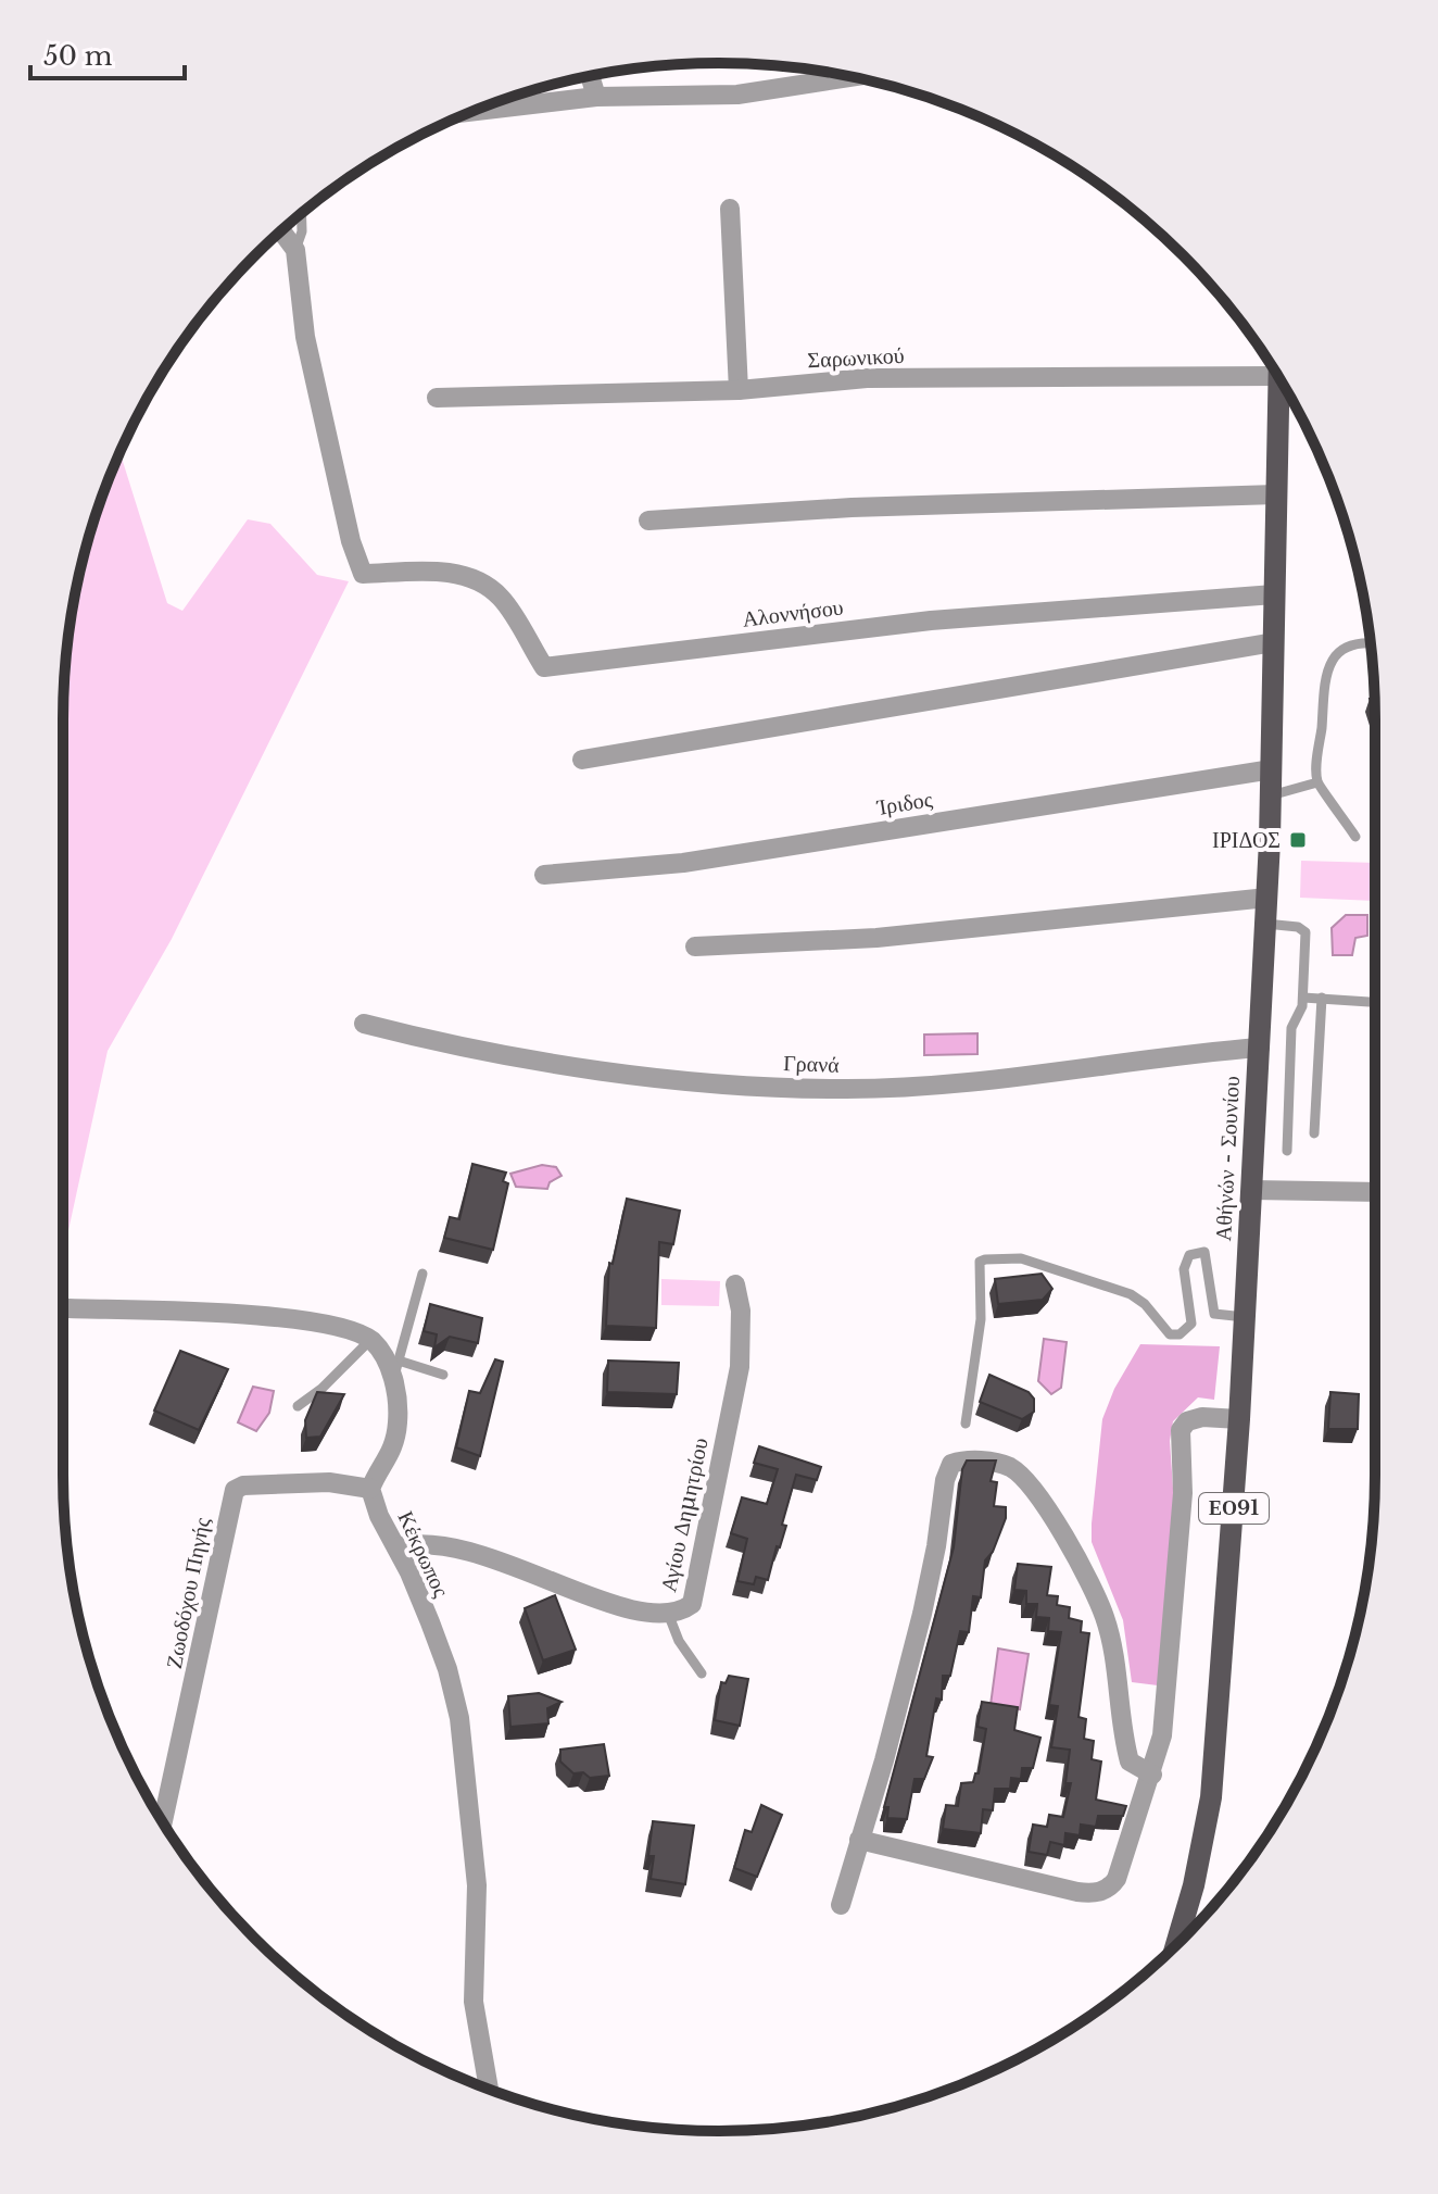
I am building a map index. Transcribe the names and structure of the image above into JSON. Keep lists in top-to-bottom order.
{
  "streets": {
    "main road": ["Αθήνών - Σουνίου", "ΕΟ91"],
    "street": [
      "Σαρωνικού",
      "Αλοννήσου",
      "Ίριδος",
      "Γρανά",
      "Αγίου Δημητρίου",
      "Κέκρωπος",
      "Ζωοδόχου Πηγής"
    ]
  },
  "crossings": [
    ["Αλοννήσου", "Αθήνών - Σουνίου"],
    ["Ίριδος", "Αθήνών - Σουνίου"],
    ["Γρανά", "Αθήνών - Σουνίου"],
    ["Αγίου Δημητρίου", "Κέκρωπος"],
    ["Κέκρωπος", "Ζωοδόχου Πηγής"]
  ],
  "places": {
    "transit": ["ΙΡΙΔΟΣ"]
  },
  "scale_bar": "50 m"
}
